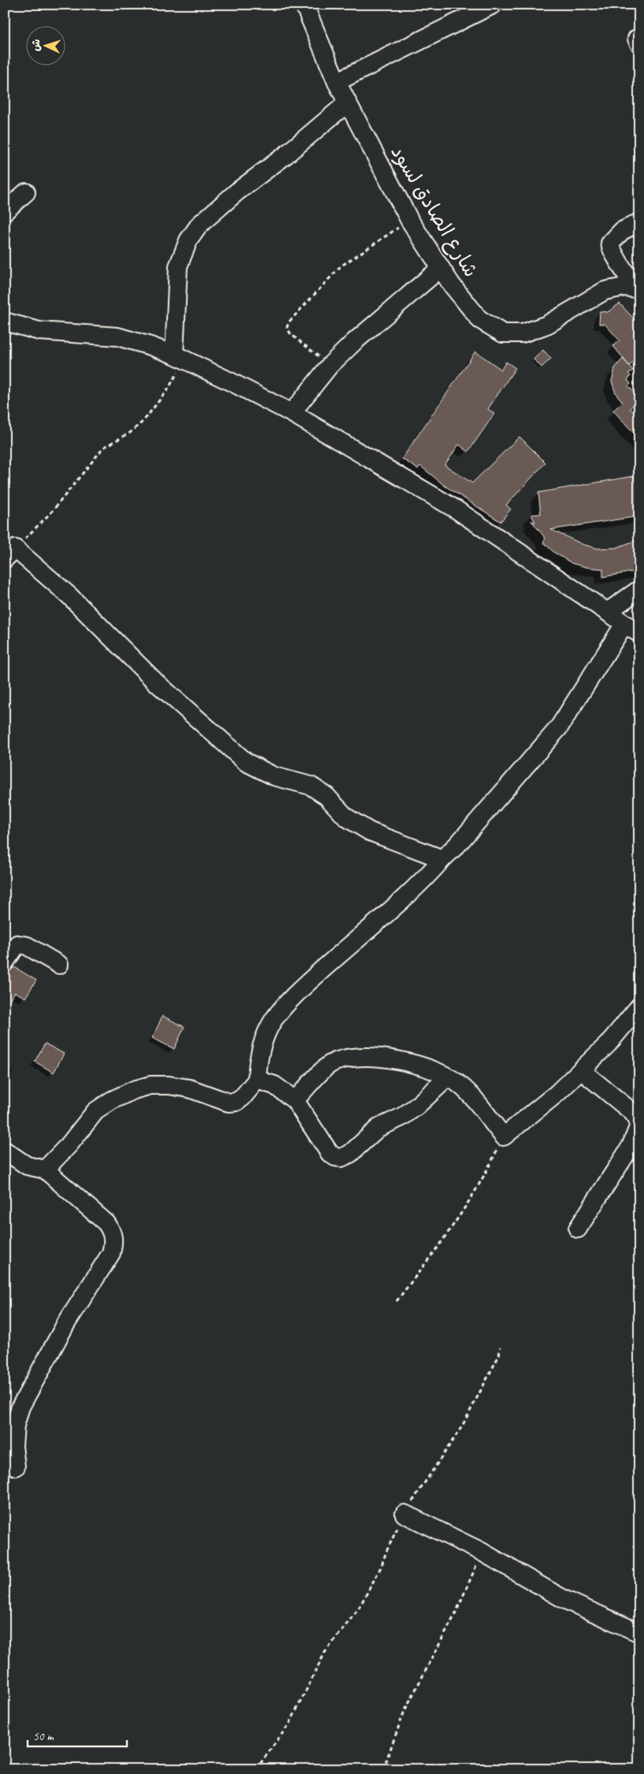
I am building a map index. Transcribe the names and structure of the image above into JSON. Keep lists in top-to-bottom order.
{
  "streets": {
    "street": ["شارع الصادق لسود"]
  },
  "scale_bar": "50 m",
  "north": "left"
}
